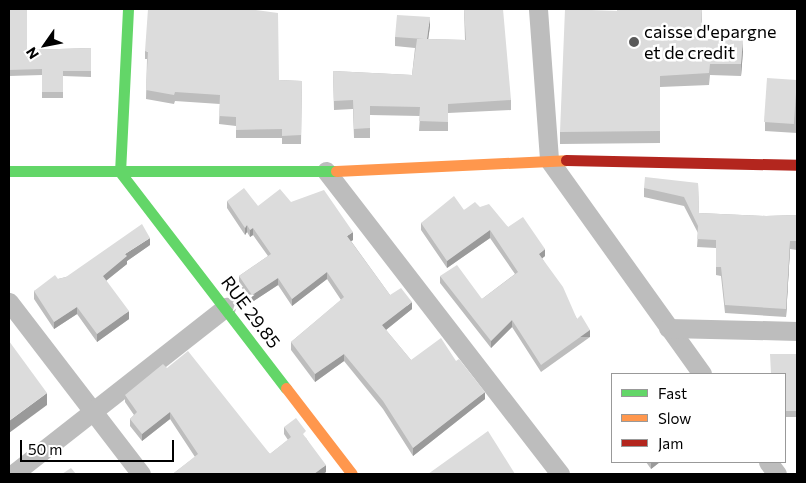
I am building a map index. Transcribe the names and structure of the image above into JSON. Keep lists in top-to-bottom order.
{
  "streets": {
    "street": ["RUE 29.85"]
  },
  "places": ["caisse d'epargne et de credit"],
  "legend": ["Fast", "Slow", "Jam"],
  "scale_bar": "50 m",
  "north": "bottom left"
}
